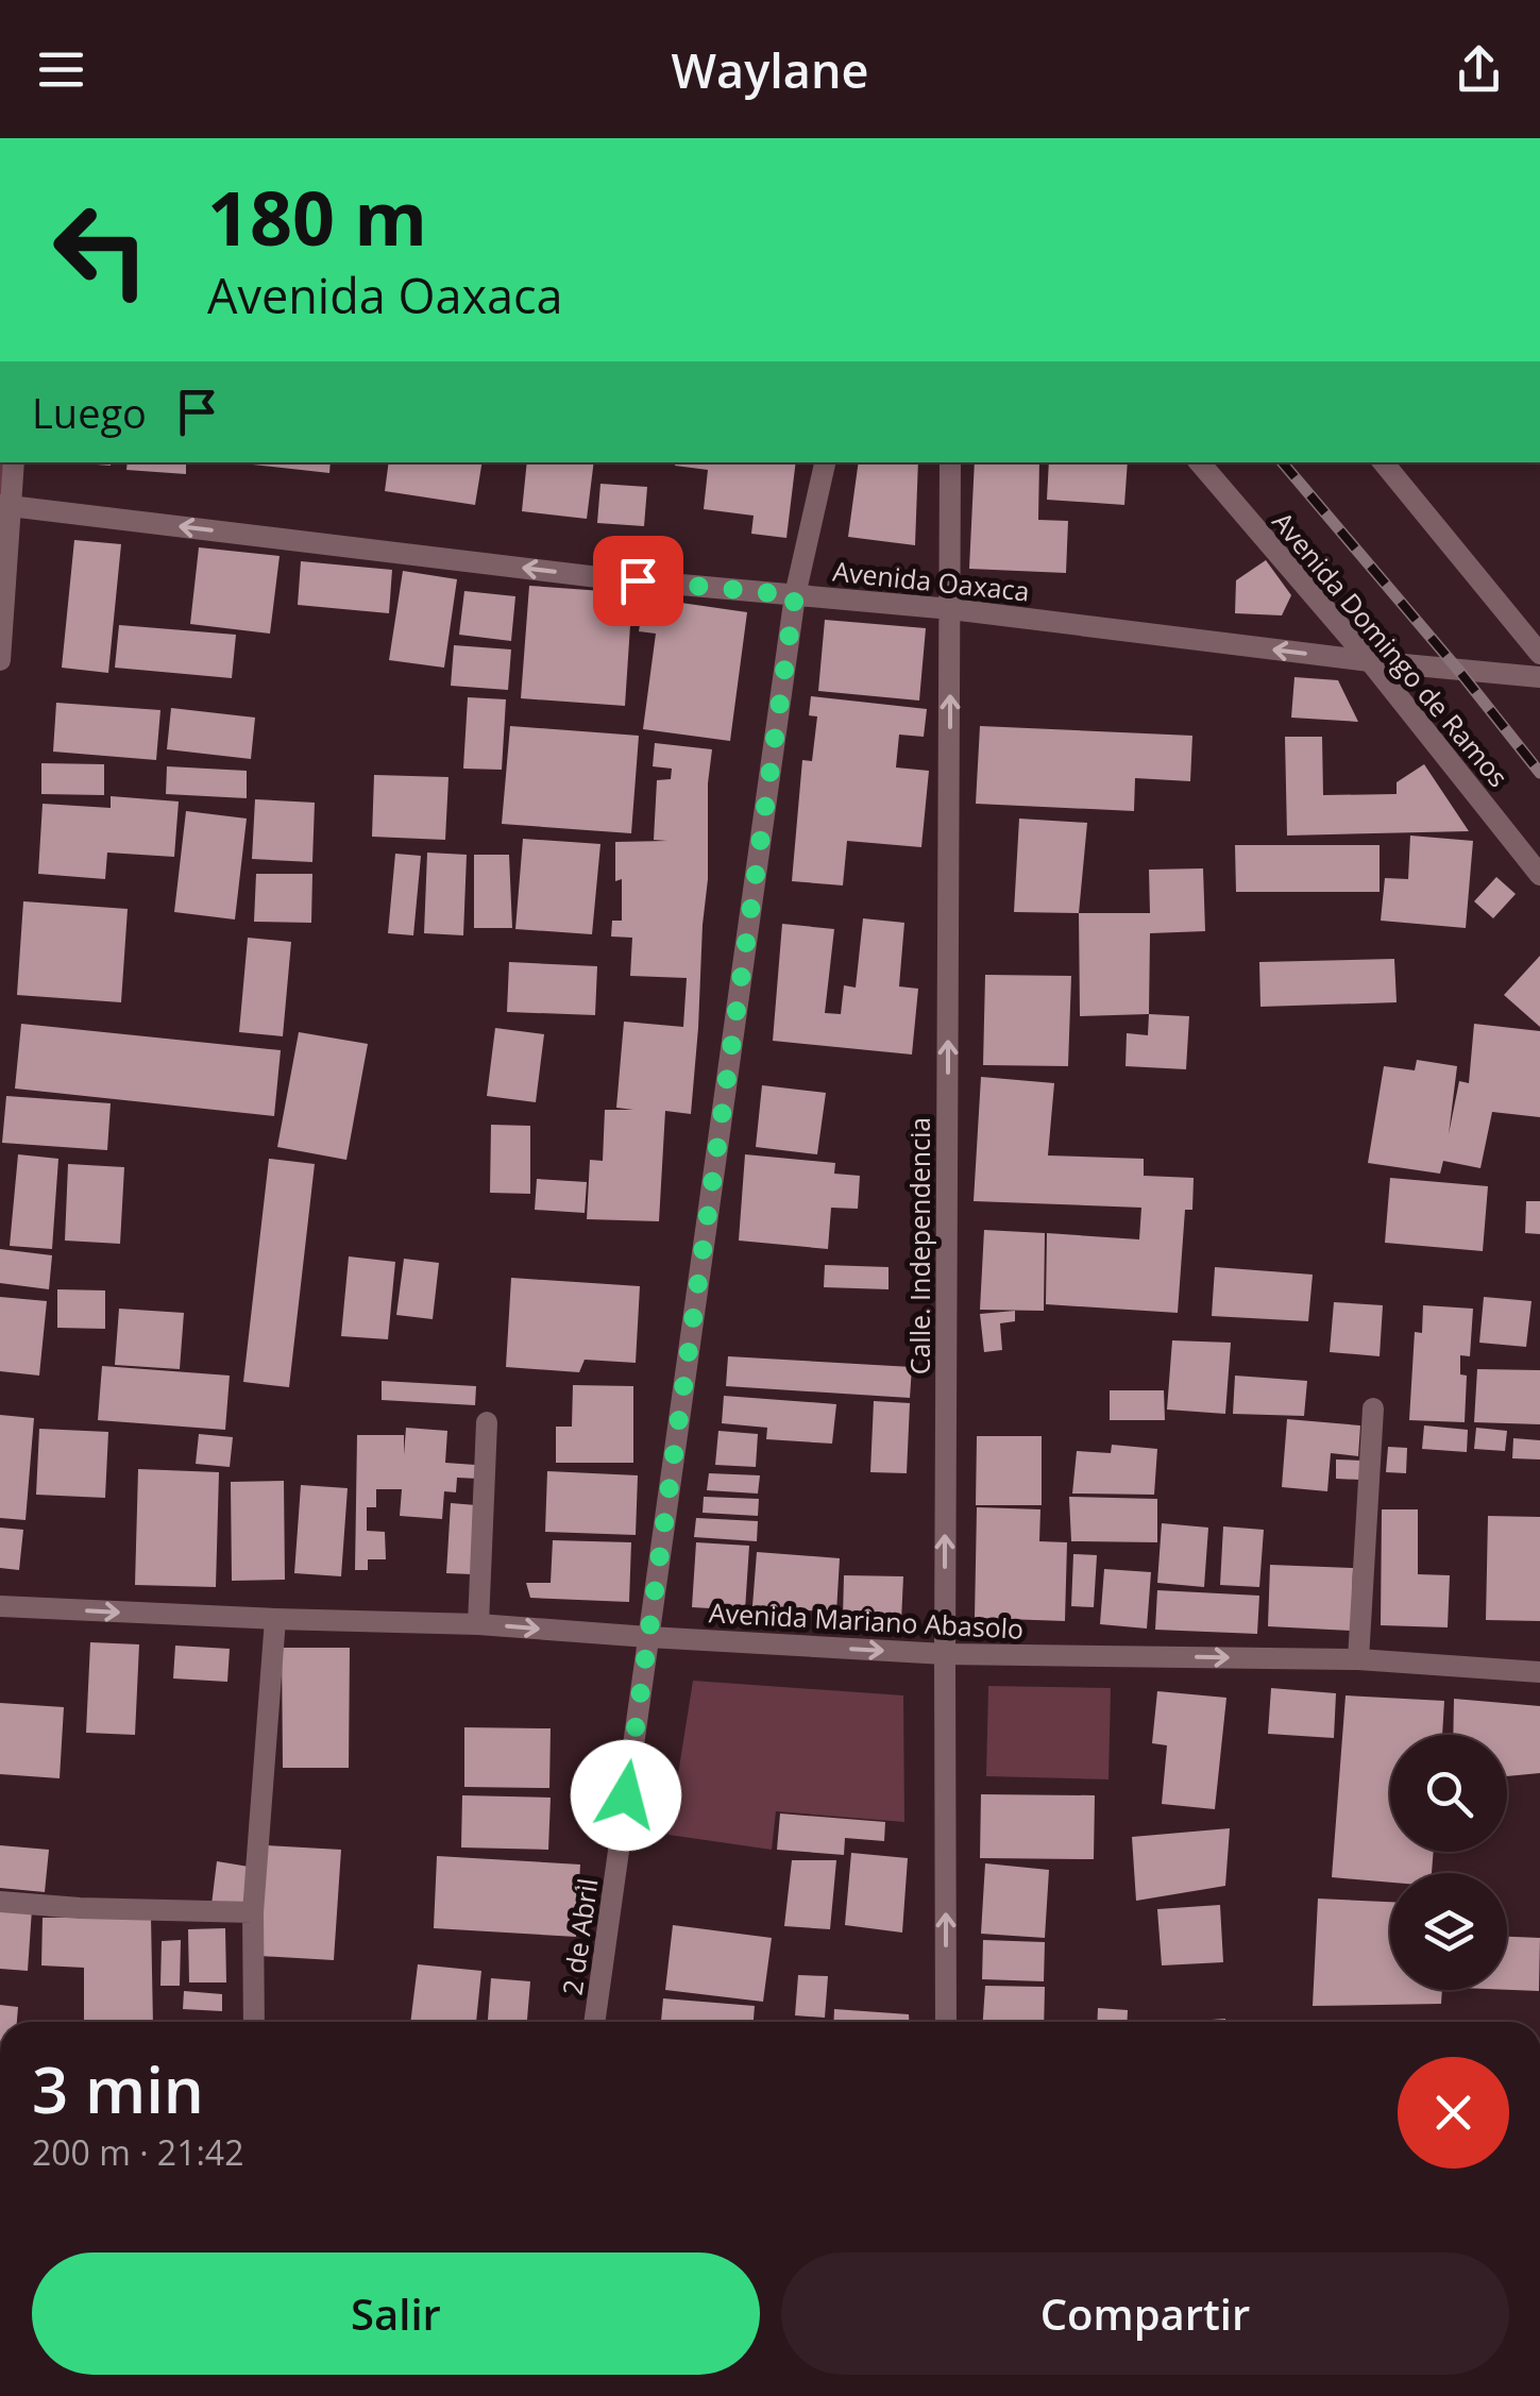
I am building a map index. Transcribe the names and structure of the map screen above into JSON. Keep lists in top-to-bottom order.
{
  "streets": {
    "street": [
      "Avenida Oaxaca",
      "Avenida Domingo de Ramos",
      "Calle. Independencia",
      "Avenida Mariano Abasolo",
      "2 de Abril"
    ]
  },
  "crossings": [
    ["Avenida Oaxaca", "Avenida Domingo de Ramos"],
    ["Avenida Oaxaca", "Calle. Independencia"],
    ["Avenida Oaxaca", "2 de Abril"],
    ["Calle. Independencia", "Avenida Mariano Abasolo"],
    ["Avenida Mariano Abasolo", "2 de Abril"]
  ],
  "one_way": ["Avenida Oaxaca", "Calle. Independencia", "Avenida Mariano Abasolo"],
  "page": {
    "header": "Waylane",
    "turn": ["180 m", "Avenida Oaxaca"],
    "then": "Luego",
    "heading": ["3 min", "200 m · 21:42"],
    "buttons": ["Salir", "Compartir"]
  }
}
